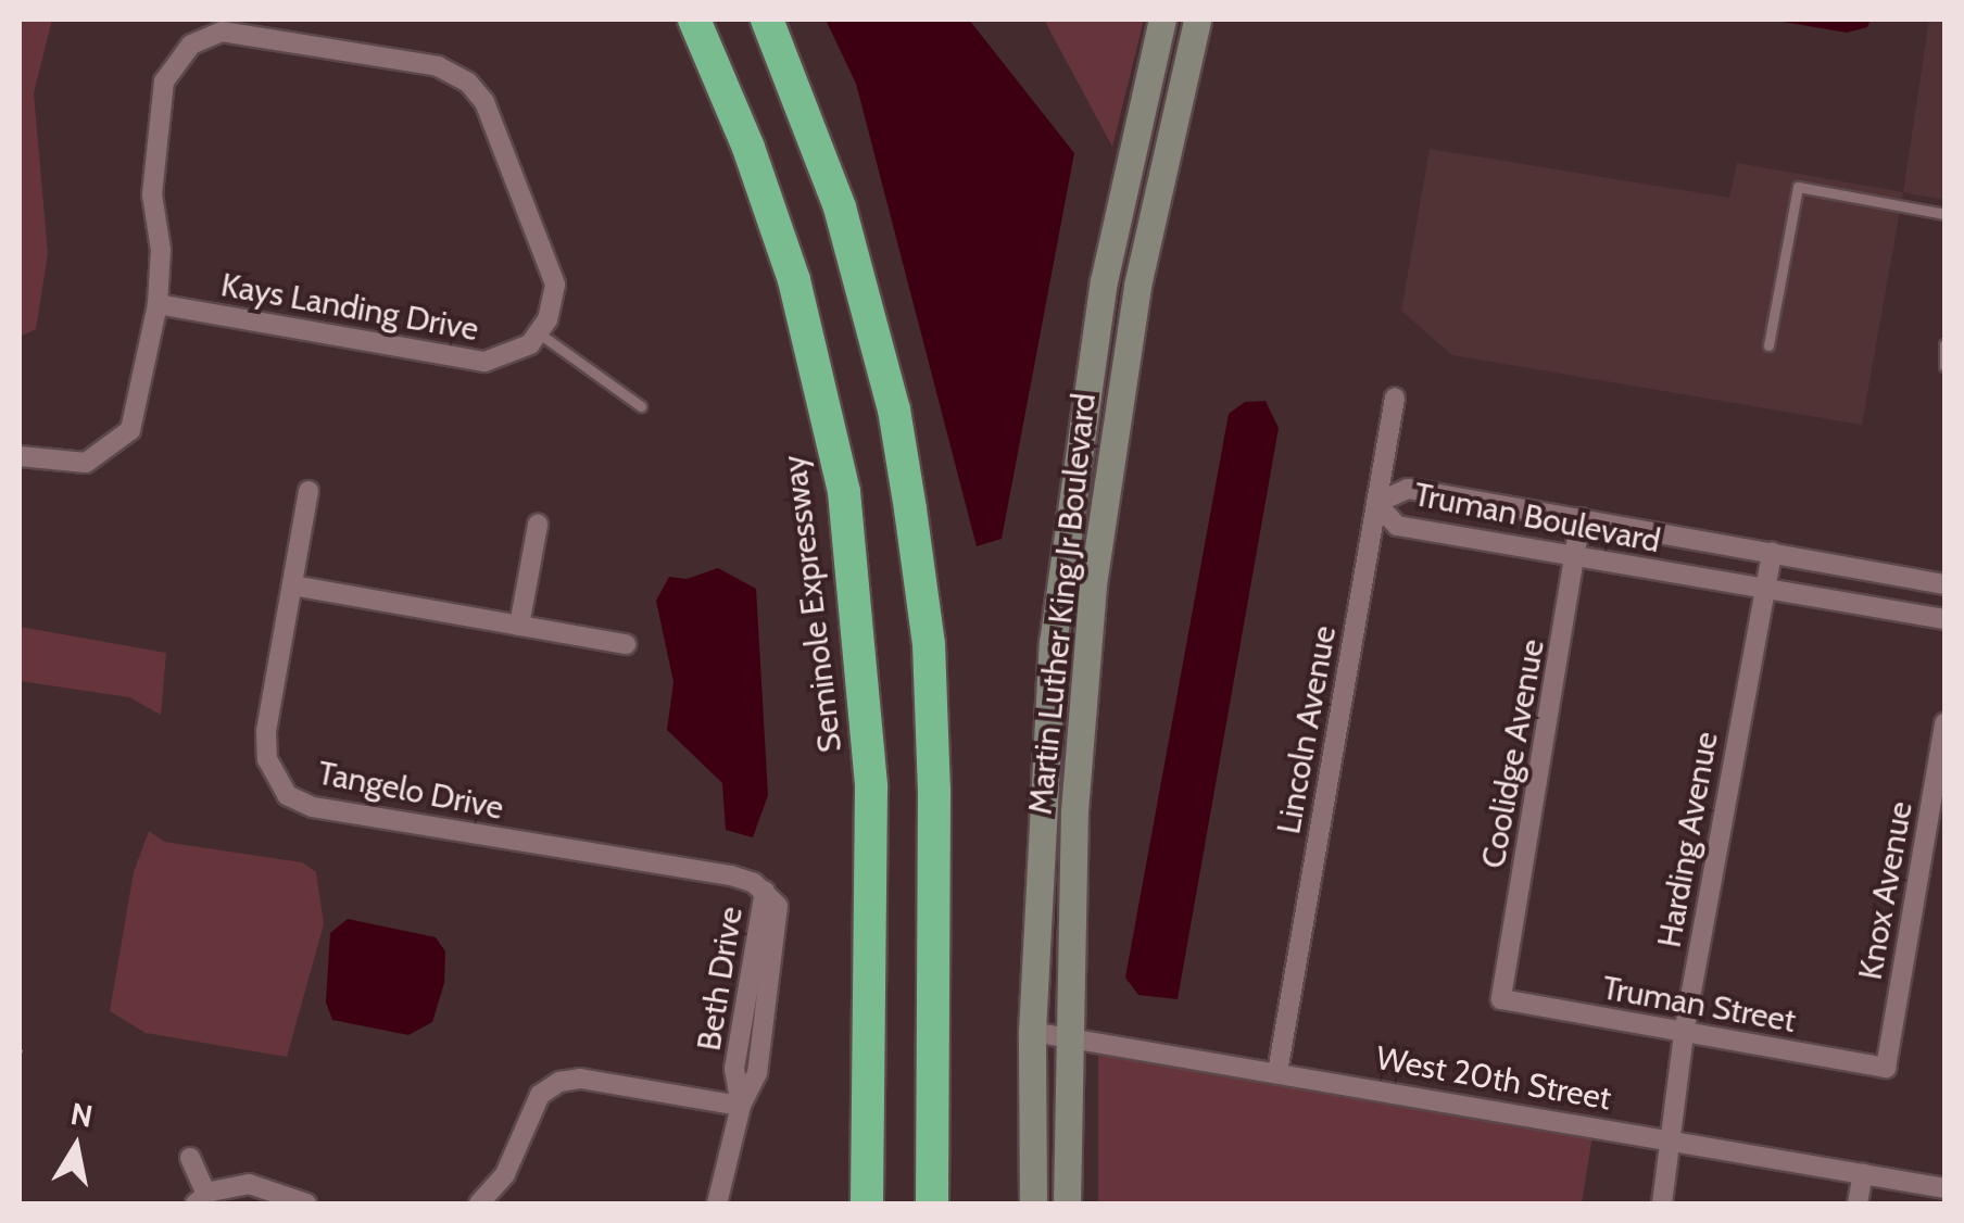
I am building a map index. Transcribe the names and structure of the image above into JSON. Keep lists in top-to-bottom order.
{
  "streets": {
    "highway": ["Seminole Expressway"],
    "main road": ["Martin Luther King Jr Boulevard"],
    "street": [
      "Kays Landing Drive",
      "Truman Boulevard",
      "Lincoln Avenue",
      "Coolidge Avenue",
      "Tangelo Drive",
      "Harding Avenue",
      "Knox Avenue",
      "Beth Drive",
      "Truman Street",
      "West 20th Street"
    ]
  },
  "crossings": [
    ["Truman Boulevard", "Lincoln Avenue"],
    ["Truman Boulevard", "Coolidge Avenue"],
    ["Truman Boulevard", "Harding Avenue"],
    ["Martin Luther King Jr Boulevard", "West 20th Street"],
    ["Lincoln Avenue", "West 20th Street"],
    ["Coolidge Avenue", "Truman Street"],
    ["Tangelo Drive", "Beth Drive"],
    ["Harding Avenue", "Truman Street"],
    ["Harding Avenue", "West 20th Street"],
    ["Knox Avenue", "Truman Street"]
  ],
  "north": "top"
}
